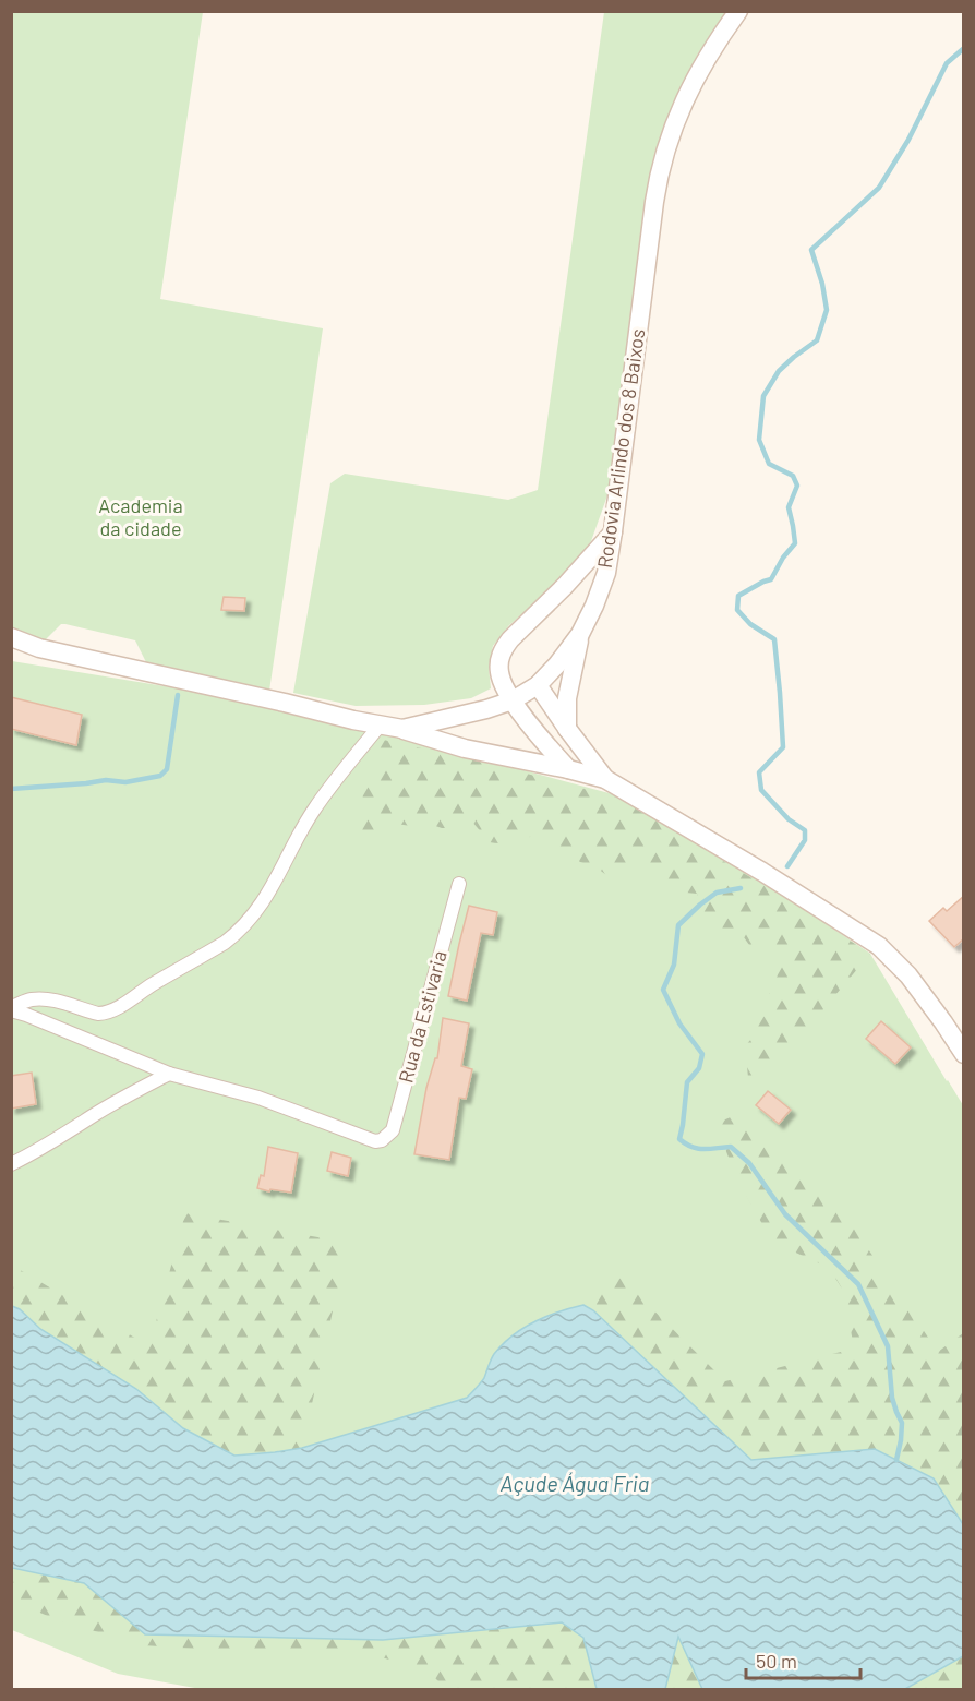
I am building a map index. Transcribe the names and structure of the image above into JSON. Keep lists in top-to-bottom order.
{
  "streets": {
    "main road": ["Rodovia Arlindo dos 8 Baixos"],
    "street": ["Rua da Estivaria"]
  },
  "water": ["Açude Água Fria"],
  "parks": ["Academia da cidade"],
  "scale_bar": "50 m"
}
